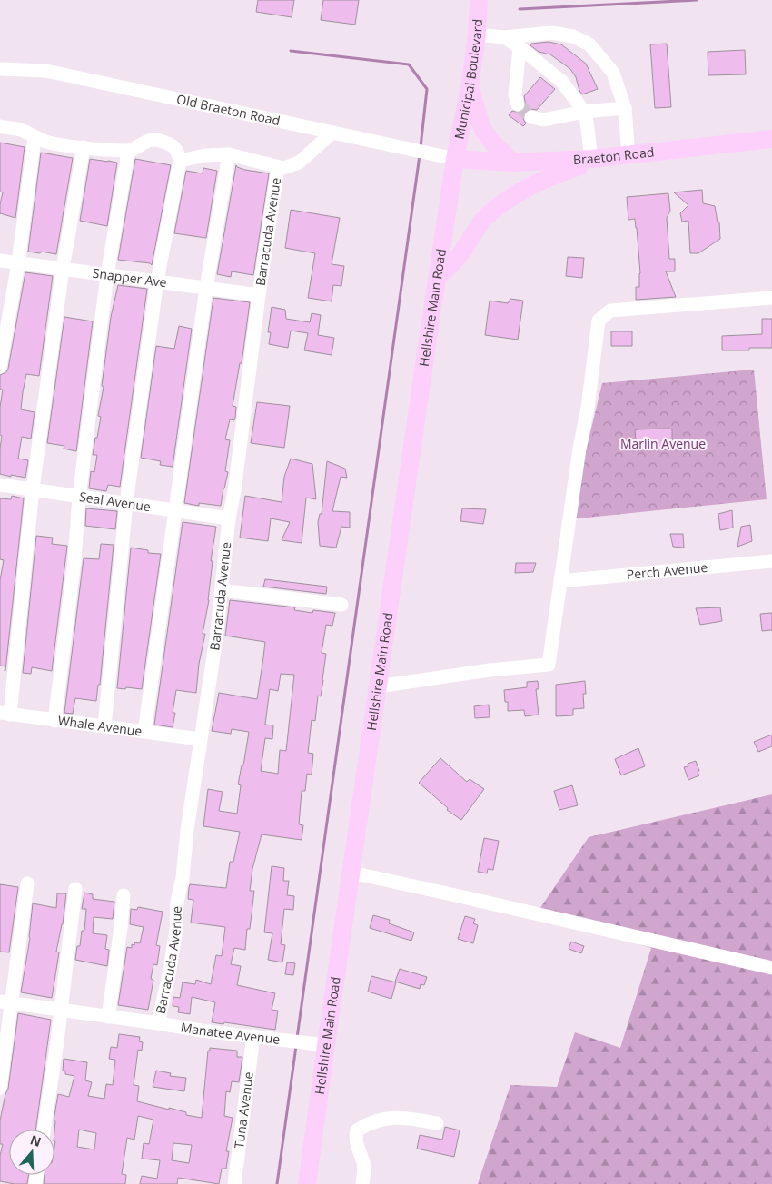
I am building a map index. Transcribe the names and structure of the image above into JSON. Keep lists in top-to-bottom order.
{
  "streets": {
    "main road": ["Municipal Boulevard", "Braeton Road", "Hellshire Main Road"],
    "street": [
      "Old Braeton Road",
      "Barracuda Avenue",
      "Snapper Ave",
      "Seal Avenue",
      "Perch Avenue",
      "Whale Avenue",
      "Manatee Avenue",
      "Tuna Avenue"
    ]
  },
  "crossings": [
    ["Municipal Boulevard", "Old Braeton Road"],
    ["Municipal Boulevard", "Braeton Road"],
    ["Municipal Boulevard", "Hellshire Main Road"],
    ["Old Braeton Road", "Braeton Road"],
    ["Old Braeton Road", "Hellshire Main Road"],
    ["Braeton Road", "Hellshire Main Road"],
    ["Barracuda Avenue", "Snapper Ave"],
    ["Barracuda Avenue", "Seal Avenue"],
    ["Barracuda Avenue", "Whale Avenue"],
    ["Barracuda Avenue", "Manatee Avenue"],
    ["Hellshire Main Road", "Manatee Avenue"],
    ["Manatee Avenue", "Tuna Avenue"]
  ],
  "parks": ["Marlin Avenue"],
  "north": "top"
}
